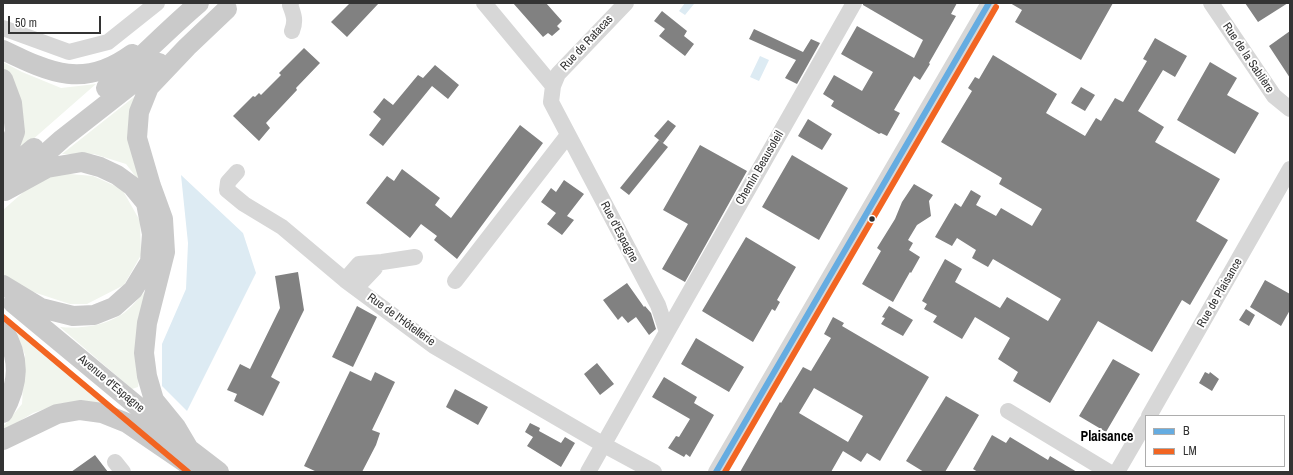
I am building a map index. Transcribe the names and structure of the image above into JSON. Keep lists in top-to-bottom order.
{
  "streets": {
    "main road": ["Avenue d'Espagne"],
    "street": [
      "Rue de Ratacas",
      "Rue de la Sablière",
      "Chemin Beausoleil",
      "Rue d'Espagne",
      "Rue de Plaisance",
      "Rue de l'Hôtellerie"
    ]
  },
  "crossings": [
    ["Rue de Ratacas", "Rue d'Espagne"],
    ["Chemin Beausoleil", "Rue d'Espagne"]
  ],
  "districts": ["Plaisance"],
  "lines": ["transit line B", "transit line LM"],
  "legend": ["B", "LM"],
  "scale_bar": "50 m"
}
